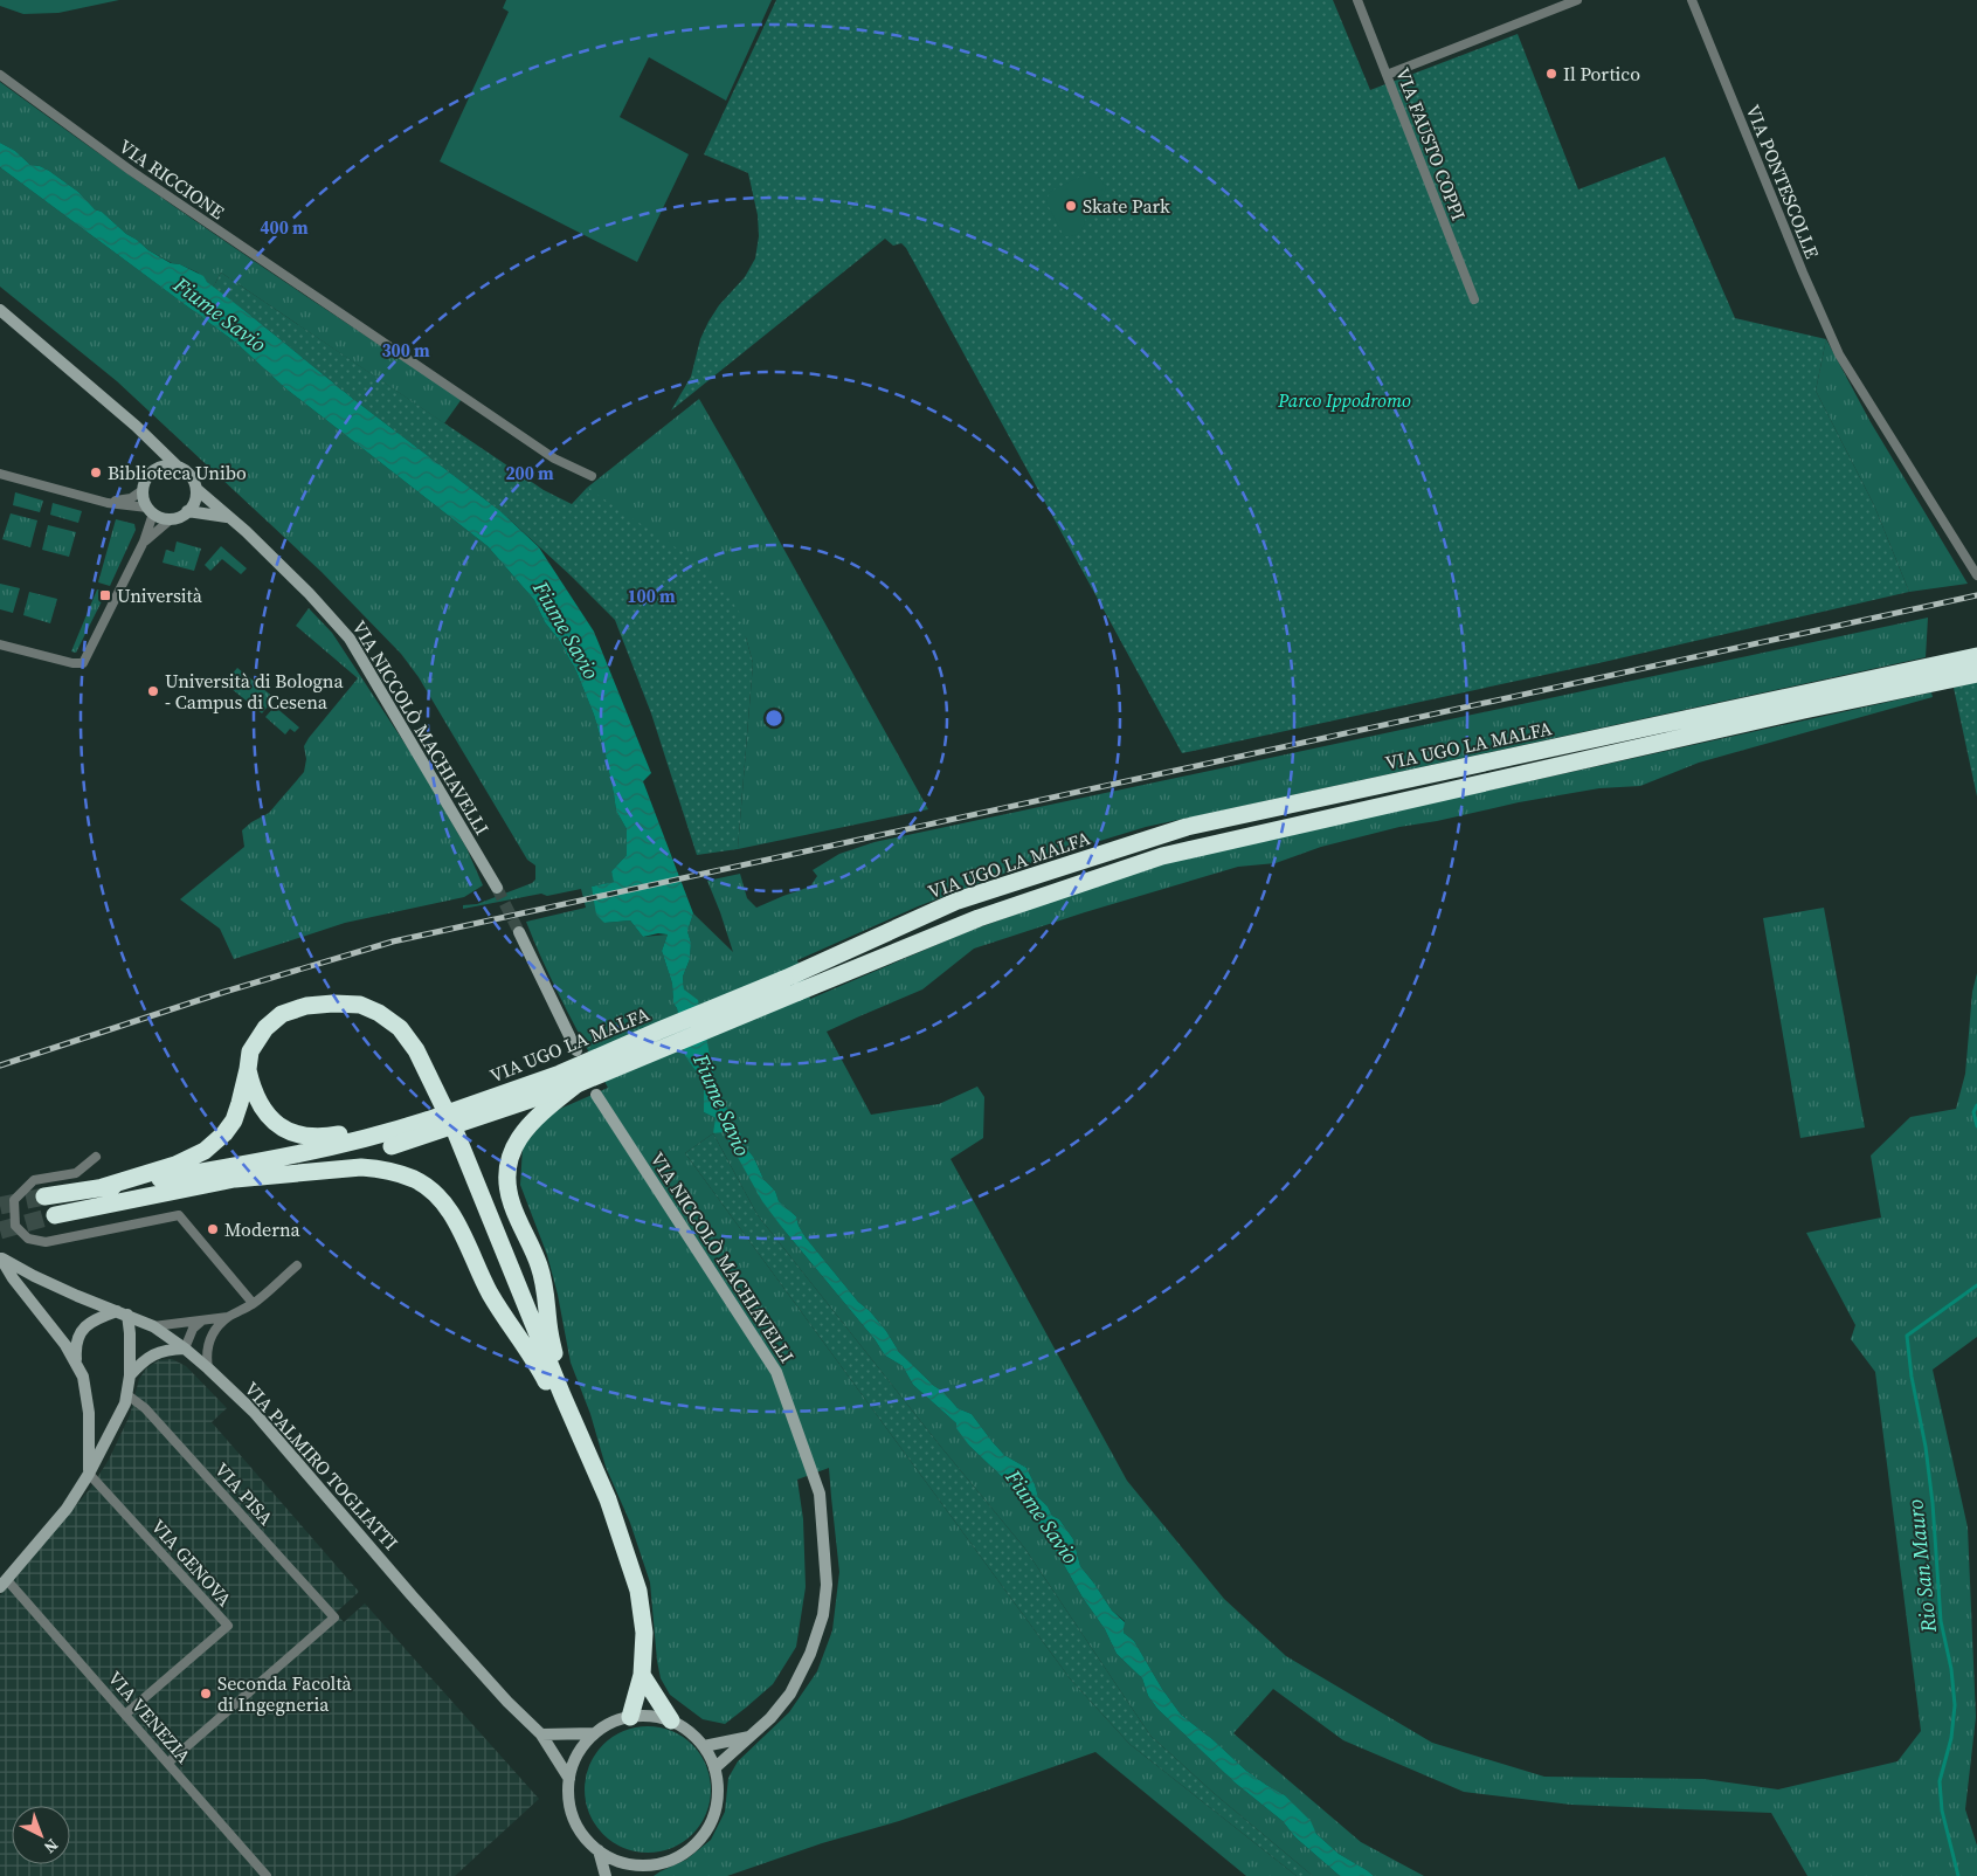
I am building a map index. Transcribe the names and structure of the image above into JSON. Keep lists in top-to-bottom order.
{
  "streets": {
    "highway": ["VIA UGO LA MALFA"],
    "street": [
      "VIA FAUSTO COPPI",
      "VIA RICCIONE",
      "VIA PONTESCOLLE",
      "VIA NICCOLÒ MACHIAVELLI",
      "VIA PALMIRO TOGLIATTI",
      "VIA PISA",
      "VIA GENOVA",
      "VIA VENEZIA"
    ]
  },
  "crossings": [
    ["VIA NICCOLÒ MACHIAVELLI", "VIA PALMIRO TOGLIATTI"],
    ["VIA PISA", "VIA VENEZIA"],
    ["VIA GENOVA", "VIA VENEZIA"]
  ],
  "water": ["Fiume Savio", "Rio San Mauro"],
  "parks": ["Parco Ippodromo"],
  "places": {
    "other": [
      "Il Portico",
      "Skate Park",
      "Biblioteca Unibo",
      "Università di Bologna - Campus di Cesena",
      "Moderna",
      "Seconda Facoltà di Ingegneria"
    ],
    "transit": ["Università"]
  },
  "north": "bottom right",
  "rings": [
    "400 m",
    "300 m",
    "200 m",
    "100 m"
  ]
}
